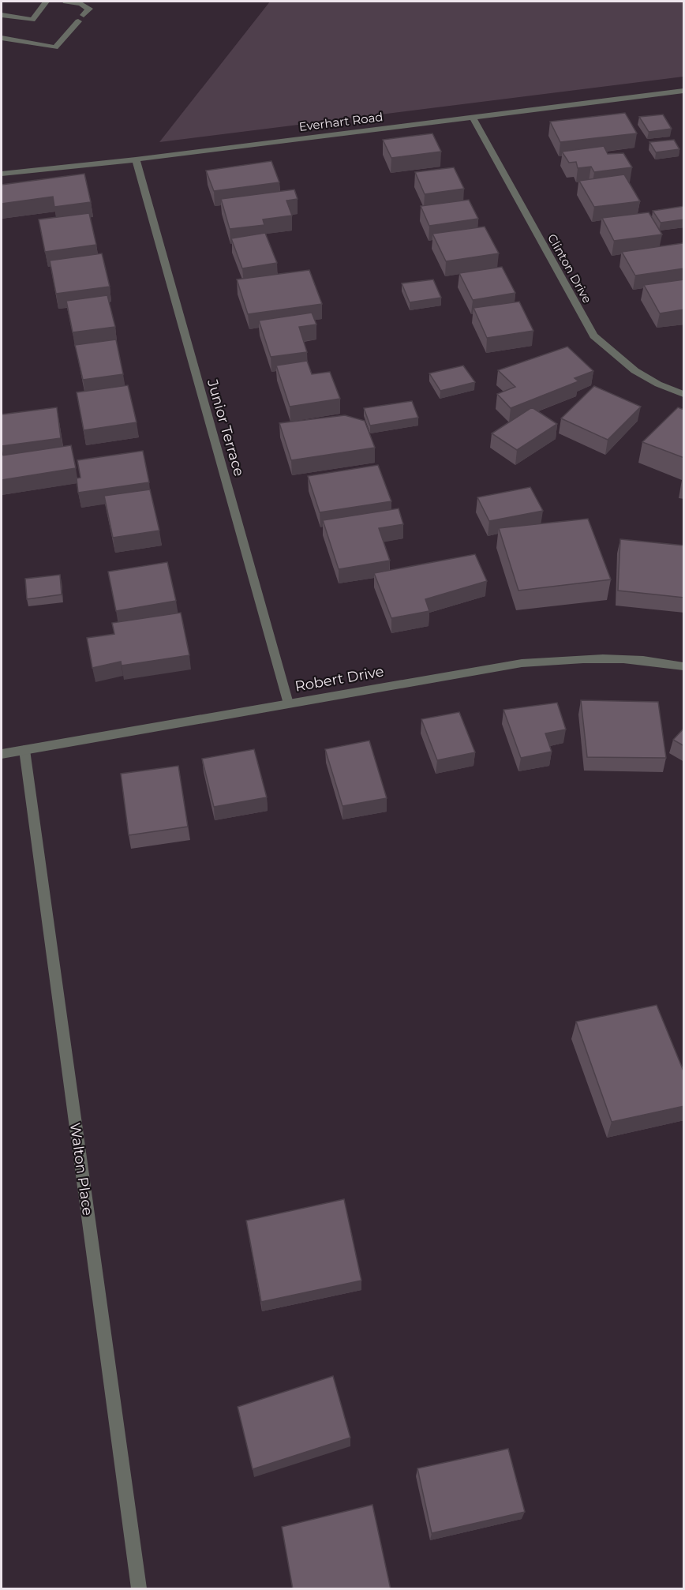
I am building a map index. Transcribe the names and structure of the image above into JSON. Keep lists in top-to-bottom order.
{
  "streets": {
    "street": [
      "Everhart Road",
      "Clinton Drive",
      "Junior Terrace",
      "Robert Drive",
      "Walton Place"
    ]
  },
  "crossings": [
    ["Everhart Road", "Clinton Drive"],
    ["Everhart Road", "Junior Terrace"],
    ["Junior Terrace", "Robert Drive"],
    ["Robert Drive", "Walton Place"]
  ]
}
